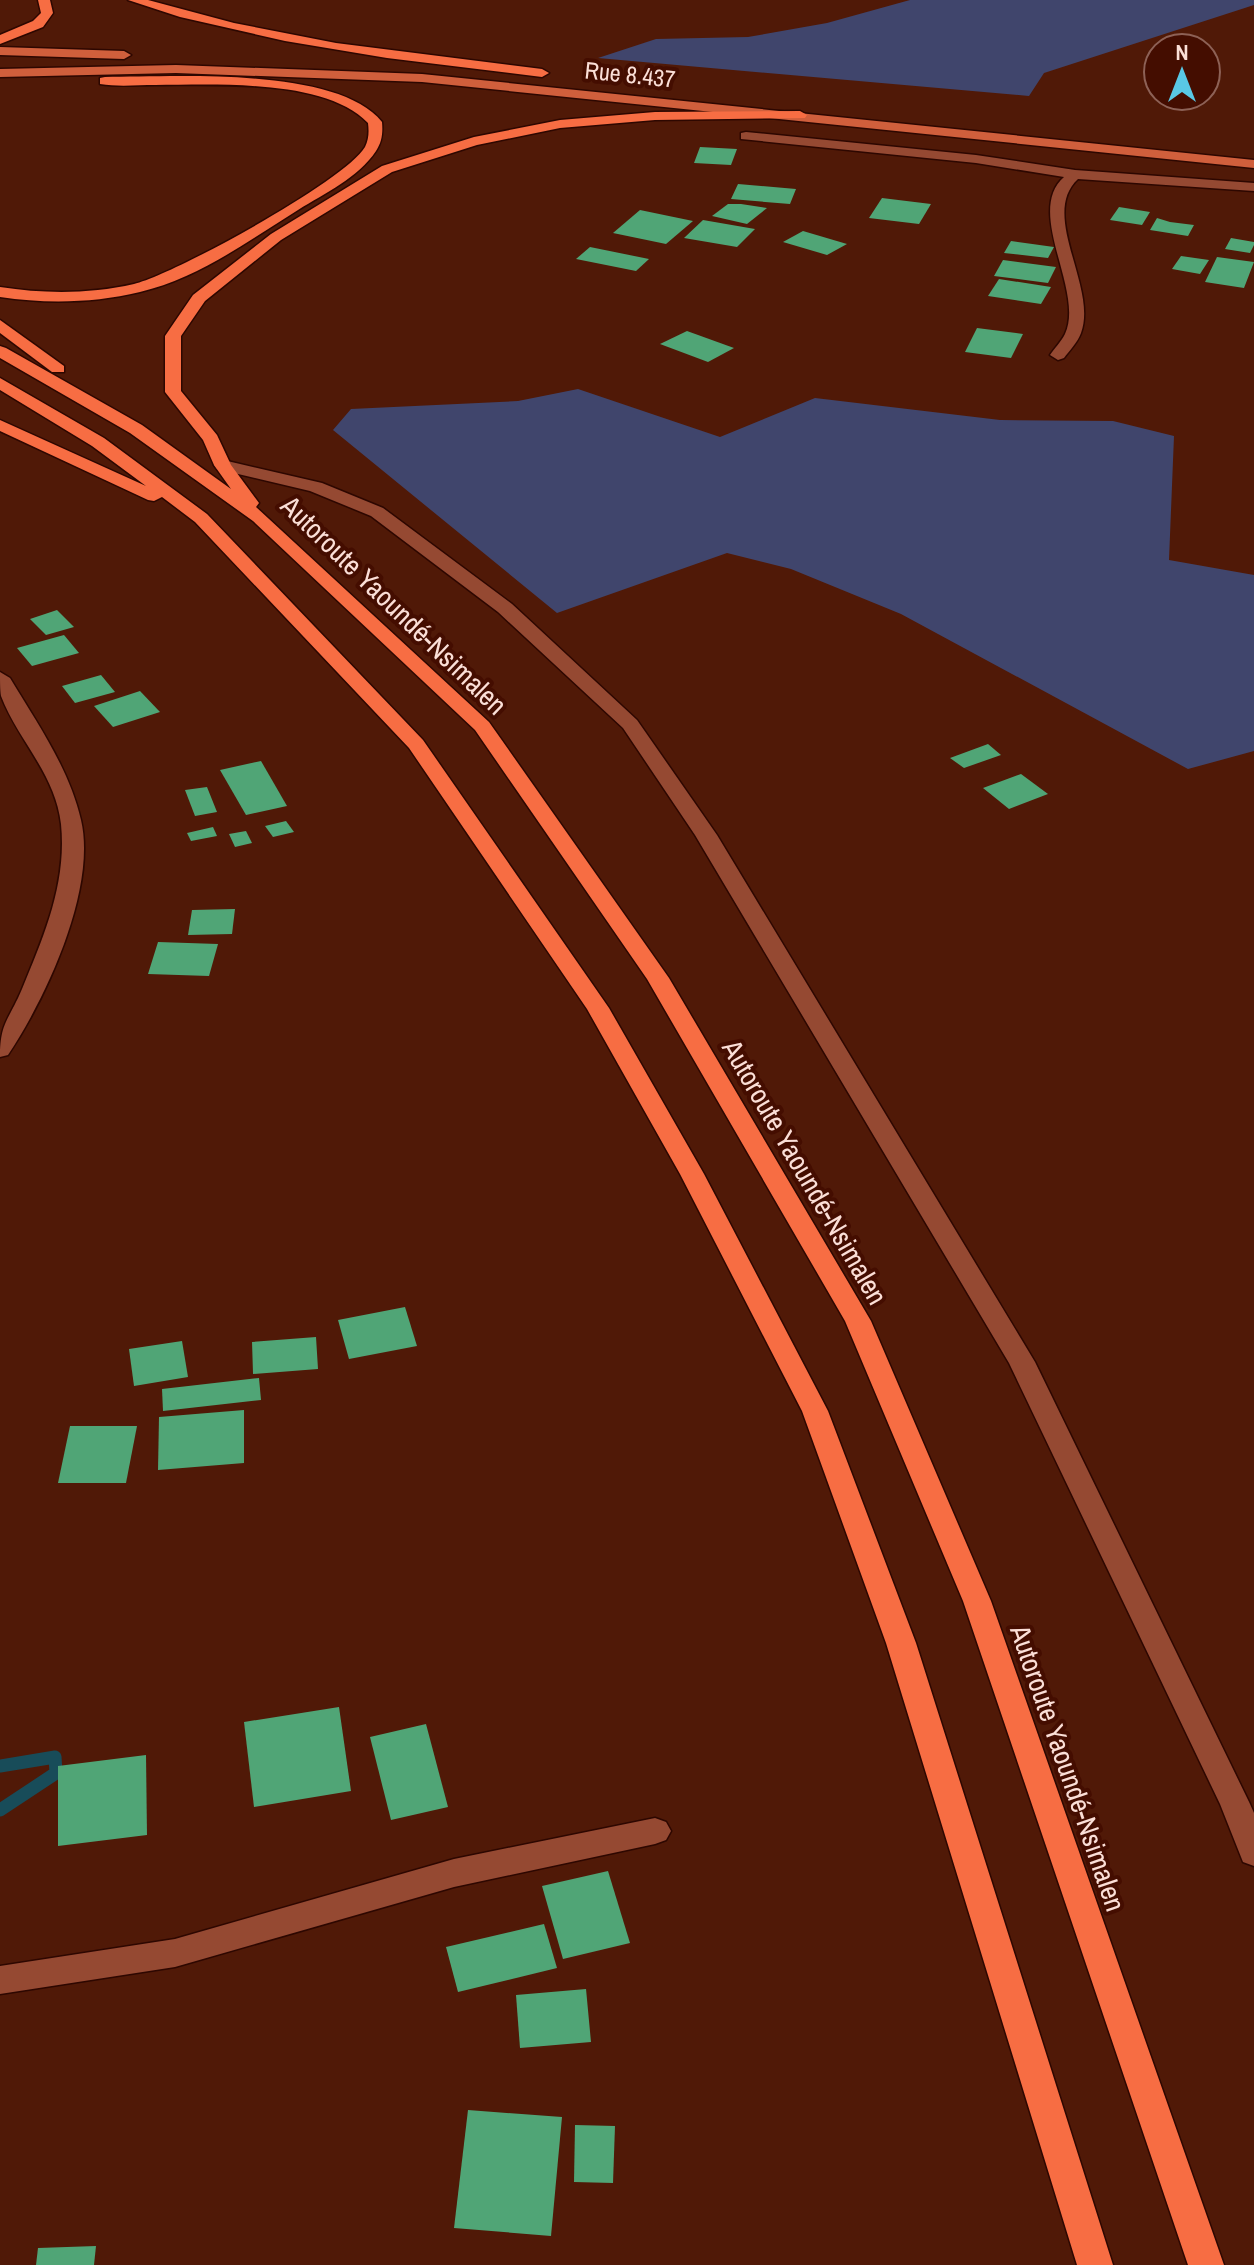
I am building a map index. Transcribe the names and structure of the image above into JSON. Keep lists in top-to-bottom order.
{
  "streets": {
    "highway": ["Autoroute Yaoundé-Nsimalen"],
    "main road": ["Rue 8.437"]
  },
  "north": "top"
}
